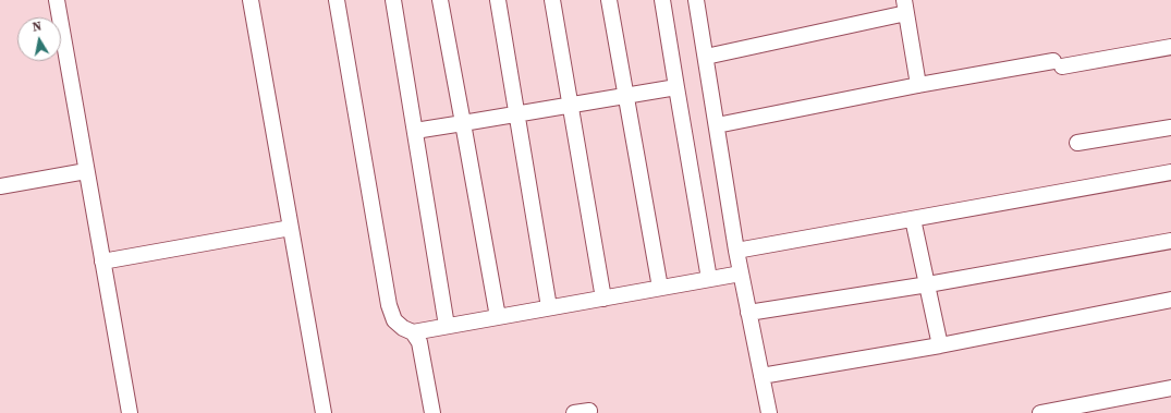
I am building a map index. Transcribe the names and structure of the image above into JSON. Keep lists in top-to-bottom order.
{
  "north": "top"
}
